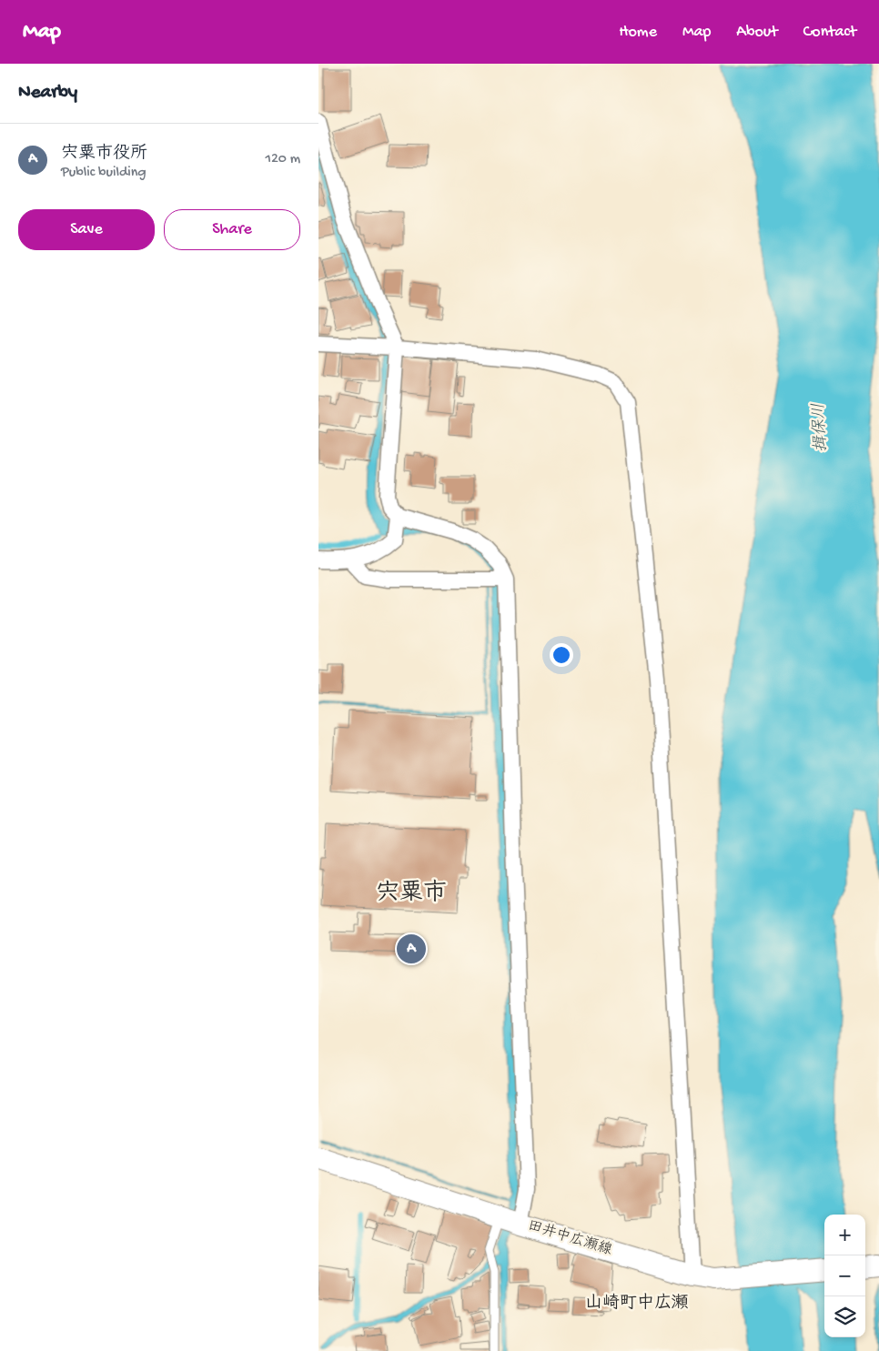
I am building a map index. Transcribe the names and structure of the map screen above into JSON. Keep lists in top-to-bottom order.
{
  "streets": {
    "main road": ["田井中広瀬線"]
  },
  "districts": ["宍粟市", "山崎町中広瀬"],
  "water": ["揖保川"],
  "page": {
    "header": "Map",
    "nav": [
      "Home",
      "Map",
      "About",
      "Contact"
    ],
    "heading": "Nearby",
    "list": [
      {
        "mark": "A",
        "name": "宍粟市役所",
        "note": "Public building",
        "value": "120 m"
      }
    ],
    "buttons": ["Save", "Share"],
    "pins": "A",
    "map_buttons": ["+", "−"]
  }
}
